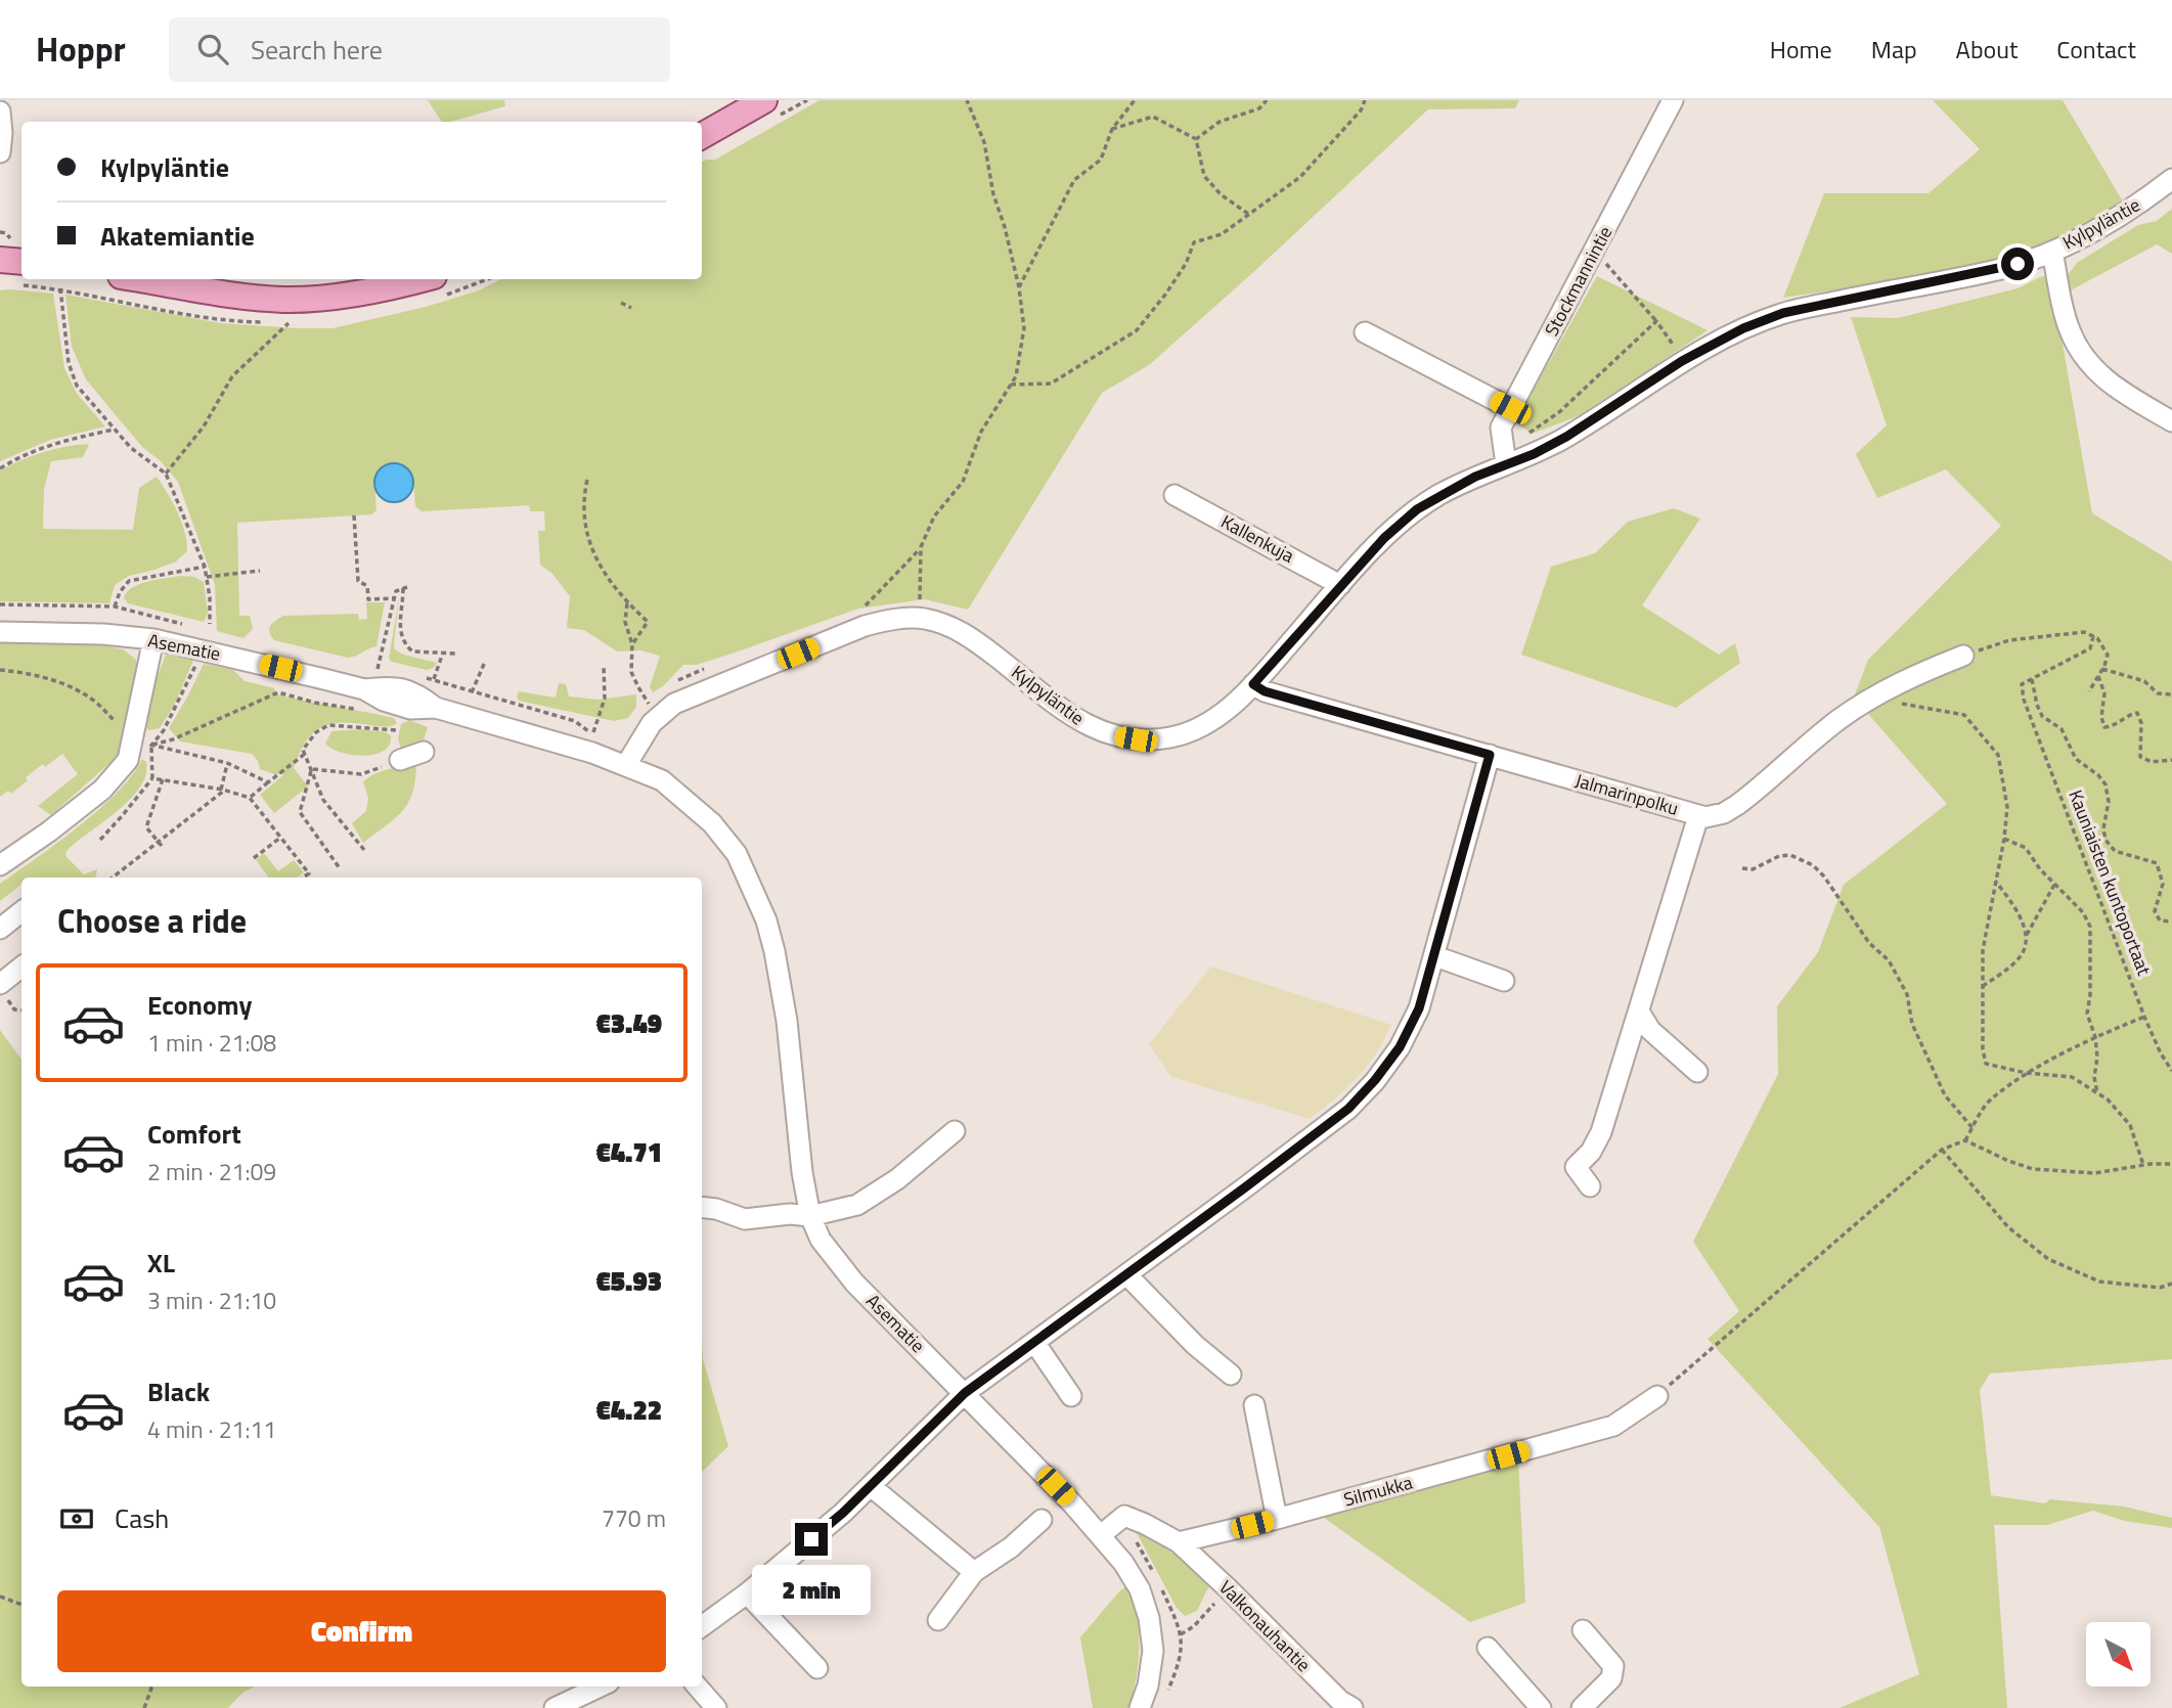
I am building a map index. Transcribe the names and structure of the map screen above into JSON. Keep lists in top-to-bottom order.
{
  "streets": {
    "street": [
      "Kylpyläntie",
      "Stockmannintie",
      "Kallenkuja",
      "Asematie",
      "Jalmarinpolku",
      "Silmukka",
      "Valkonauhantie"
    ],
    "path": ["Kauniaisten kuntoportaat"]
  },
  "crossings": [
    ["Kylpyläntie", "Stockmannintie"],
    ["Kylpyläntie", "Kallenkuja"],
    ["Kylpyläntie", "Asematie"],
    ["Kylpyläntie", "Jalmarinpolku"],
    ["Silmukka", "Valkonauhantie"]
  ],
  "north": "bottom right",
  "page": {
    "header": "Hoppr",
    "search": "Search here",
    "nav": [
      "Home",
      "Map",
      "About",
      "Contact"
    ],
    "banner": ["Kylpyläntie", "Akatemiantie"],
    "heading": "Choose a ride",
    "list": [
      {
        "name": "Economy",
        "note": "1 min · 21:08",
        "value": "€3.49"
      },
      {
        "name": "Comfort",
        "note": "2 min · 21:09",
        "value": "€4.71"
      },
      {
        "name": "XL",
        "note": "3 min · 21:10",
        "value": "€5.93"
      },
      {
        "name": "Black",
        "note": "4 min · 21:11",
        "value": "€4.22"
      }
    ],
    "pay": ["Cash", "770 m"],
    "bubble": "2 min",
    "buttons": "Confirm"
  }
}
